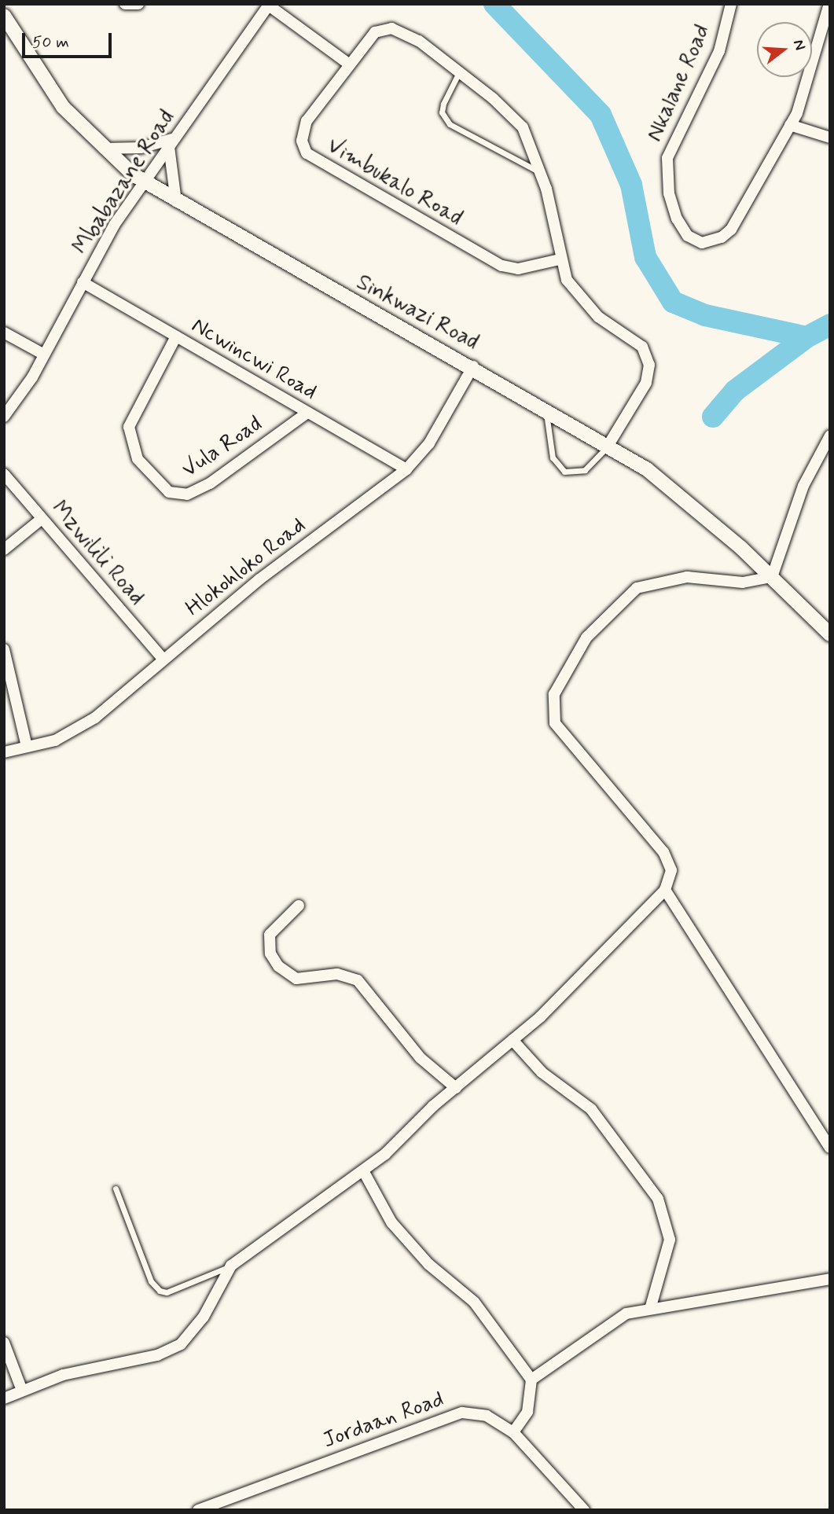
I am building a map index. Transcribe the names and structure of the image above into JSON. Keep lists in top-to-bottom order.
{
  "streets": {
    "street": [
      "Nkalane Road",
      "Mbabazane Road",
      "Vimbukalo Road",
      "Sinkwazi Road",
      "Ncwincwi Road",
      "Vula Road",
      "Mzwilili Road",
      "Hlokohloko Road",
      "Jordaan Road"
    ]
  },
  "crossings": [
    ["Mbabazane Road", "Sinkwazi Road"],
    ["Mbabazane Road", "Ncwincwi Road"],
    ["Vimbukalo Road", "Sinkwazi Road"],
    ["Sinkwazi Road", "Hlokohloko Road"],
    ["Ncwincwi Road", "Vula Road"],
    ["Ncwincwi Road", "Hlokohloko Road"],
    ["Mzwilili Road", "Hlokohloko Road"]
  ],
  "scale_bar": "50 m",
  "north": "right"
}
